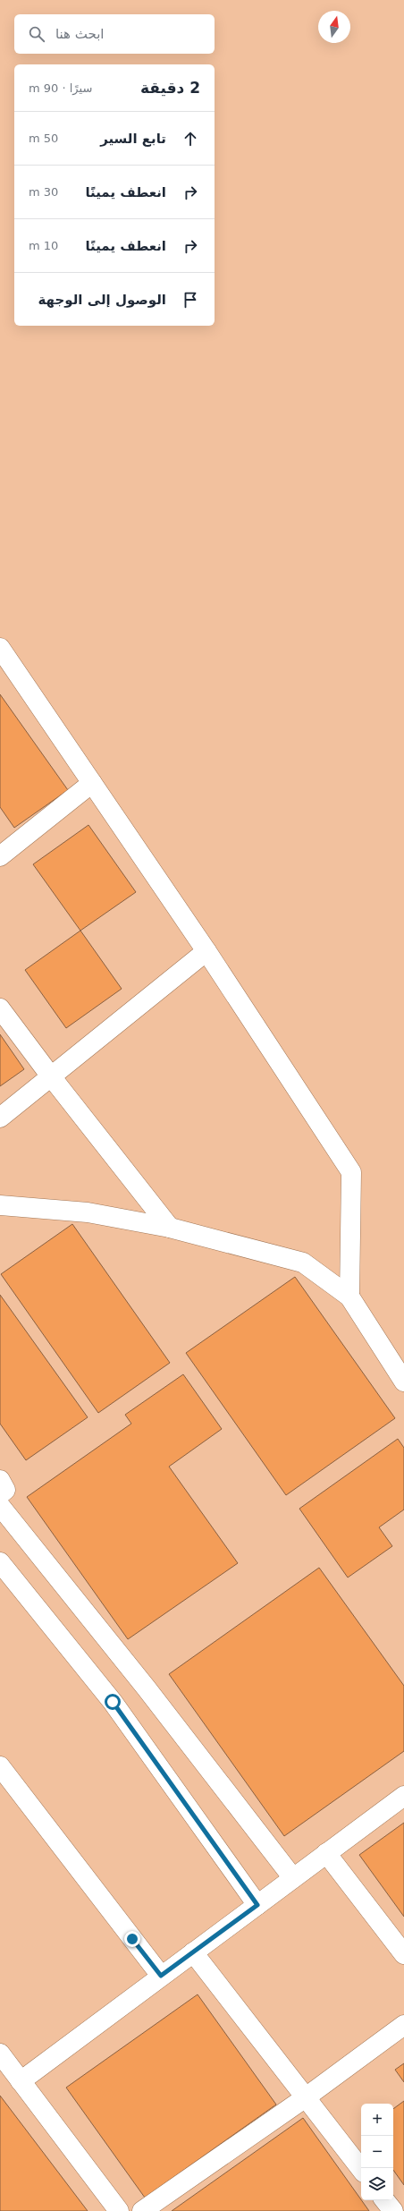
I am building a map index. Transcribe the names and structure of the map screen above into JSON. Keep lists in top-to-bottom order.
{
  "north": "top",
  "page": {
    "search": "ابحث هنا",
    "heading": ["2 دقيقة", "سيرًا · 90 m"],
    "list": [
      ["تابع السير", "50 m"],
      ["انعطف يمينًا", "30 m"],
      ["انعطف يمينًا", "10 m"],
      "الوصول إلى الوجهة"
    ],
    "map_buttons": ["+", "−"]
  }
}
